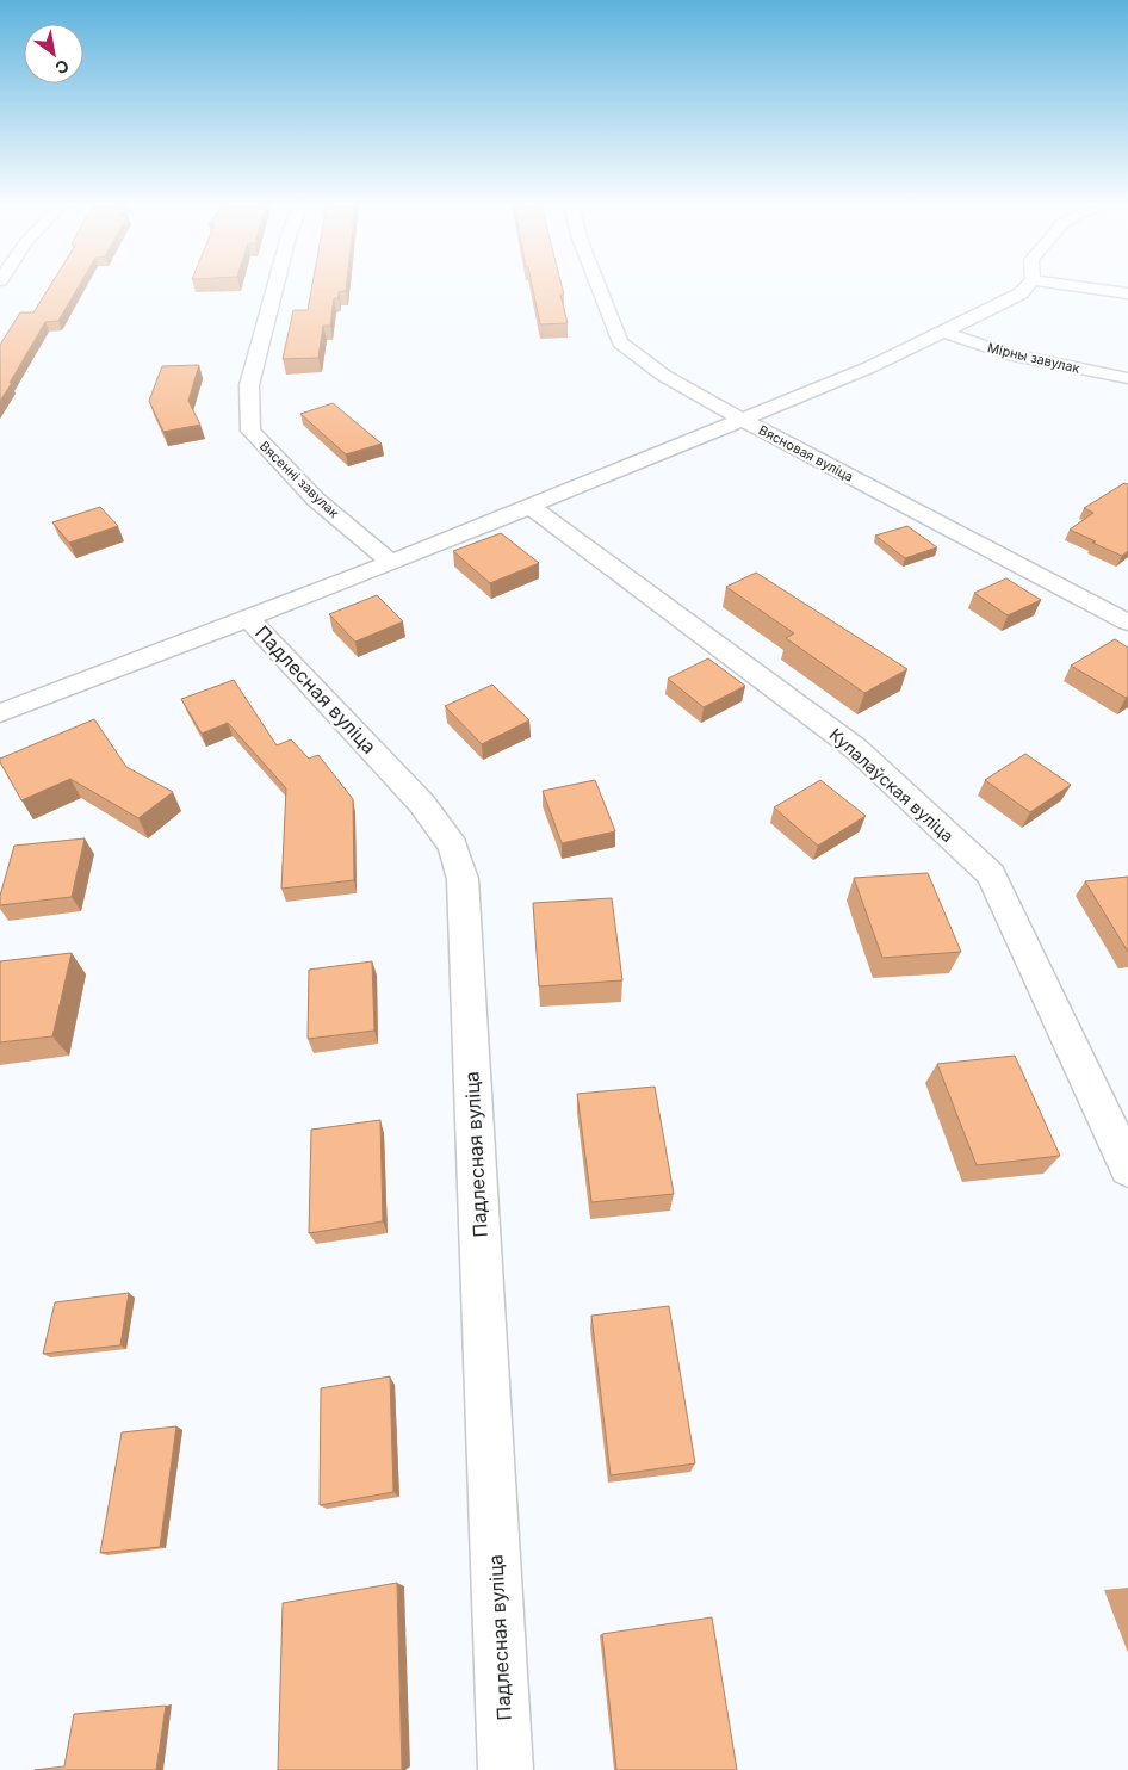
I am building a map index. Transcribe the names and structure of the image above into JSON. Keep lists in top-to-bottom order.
{
  "streets": {
    "street": [
      "Мірны завулак",
      "Вясновая вуліца",
      "Вясенні завулак",
      "Падлесная вуліца",
      "Купалаўская вуліца"
    ]
  },
  "north": "bottom right"
}
